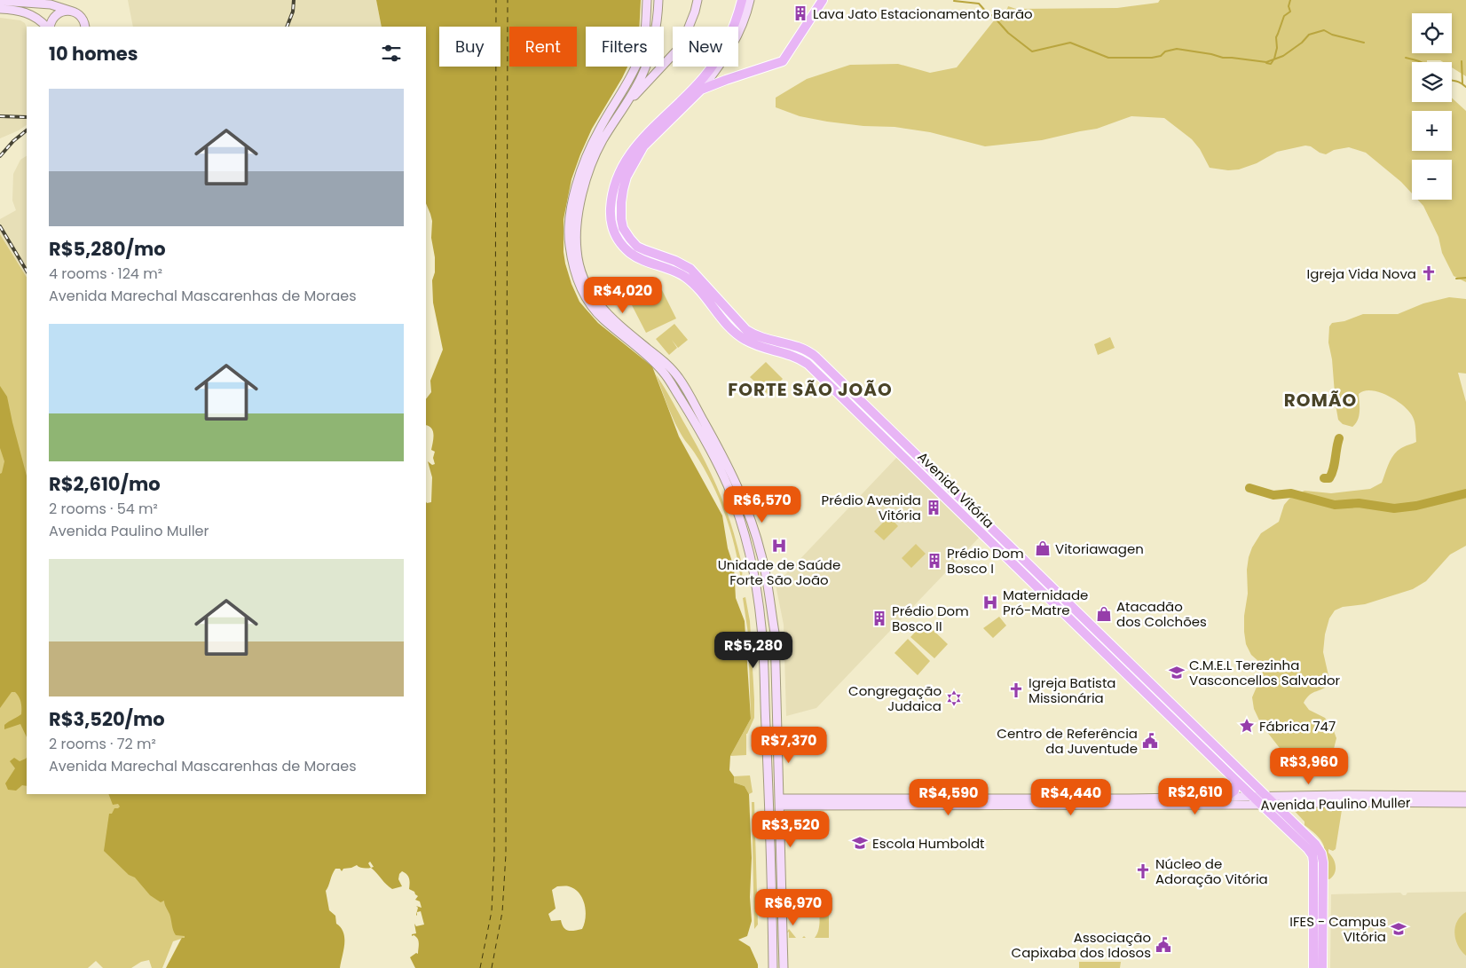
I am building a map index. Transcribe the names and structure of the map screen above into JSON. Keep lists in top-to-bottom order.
{
  "streets": {
    "main road": ["Avenida Vitória", "Avenida Paulino Muller"]
  },
  "crossings": [
    ["Avenida Vitória", "Avenida Paulino Muller"]
  ],
  "districts": ["FORTE SÃO JOÃO", "ROMÃO"],
  "places": {
    "building": [
      "Lava Jato Estacionamento Barão",
      "Prédio Avenida Vitória",
      "Prédio Dom Bosco I",
      "Prédio Dom Bosco II"
    ],
    "church": ["Igreja Vida Nova", "Igreja Batista Missionária", "Núcleo de Adoração Vitória"],
    "hospital": ["Unidade de Saúde Forte São João", "Maternidade Pró-Matre"],
    "shop": ["Vitoriawagen", "Atacadão dos Colchões"],
    "school or university": ["C.M.E.L Terezinha Vasconcellos Salvador", "Escola Humboldt", "IFES - Campus VItória"],
    "synagogue": ["Congregação Judaica"],
    "place": ["Fábrica 747"],
    "public building": ["Centro de Referência da Juventude", "Associação Capixaba dos Idosos"]
  },
  "page": {
    "map_buttons": ["+", "−"],
    "chip": [
      "Buy",
      "Rent",
      "Filters",
      "New"
    ],
    "heading": "10 homes",
    "list": [
      {
        "name": "R$5,280/mo",
        "note": "4 rooms · 124 m² · Avenida Marechal Mascarenhas de Moraes"
      },
      {
        "name": "R$2,610/mo",
        "note": "2 rooms · 54 m² · Avenida Paulino Muller"
      },
      {
        "name": "R$3,520/mo",
        "note": "2 rooms · 72 m² · Avenida Marechal Mascarenhas de Moraes"
      }
    ],
    "price": [
      "R$4,020",
      "R$6,570",
      "R$5,280",
      "R$7,370",
      "R$3,960",
      "R$2,610",
      "R$4,590",
      "R$4,440",
      "R$3,520",
      "R$6,970"
    ]
  }
}
